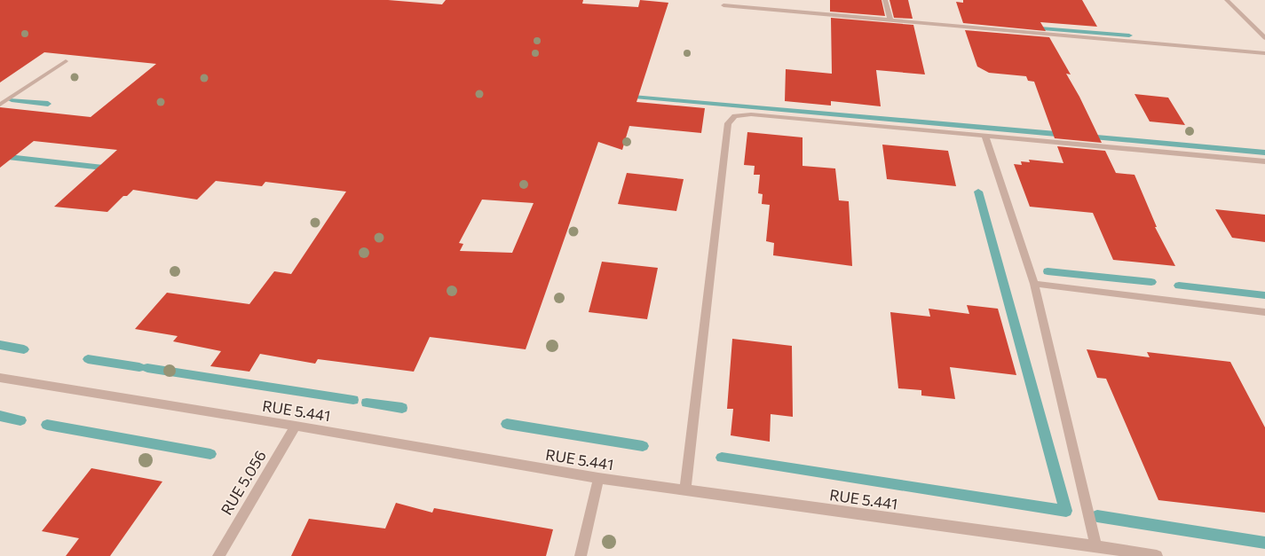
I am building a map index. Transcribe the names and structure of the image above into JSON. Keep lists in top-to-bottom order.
{
  "streets": {
    "street": ["RUE 5.441", "RUE 5.056"]
  },
  "crossings": [
    ["RUE 5.441", "RUE 5.056"]
  ]
}
